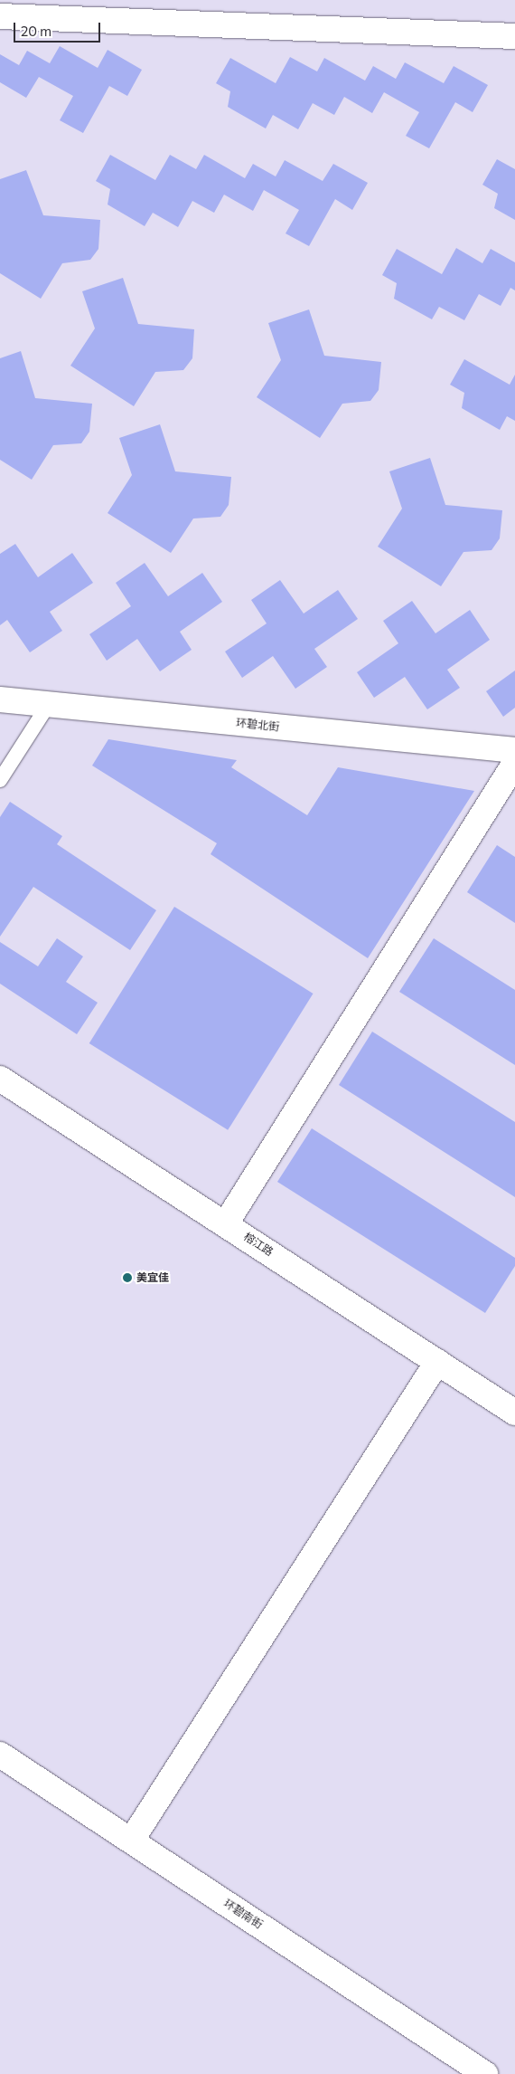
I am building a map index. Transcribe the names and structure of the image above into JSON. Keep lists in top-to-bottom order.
{
  "streets": {
    "street": ["环碧北街", "榕江路", "环碧南街"]
  },
  "places": ["美宜佳"],
  "scale_bar": "20 m"
}
